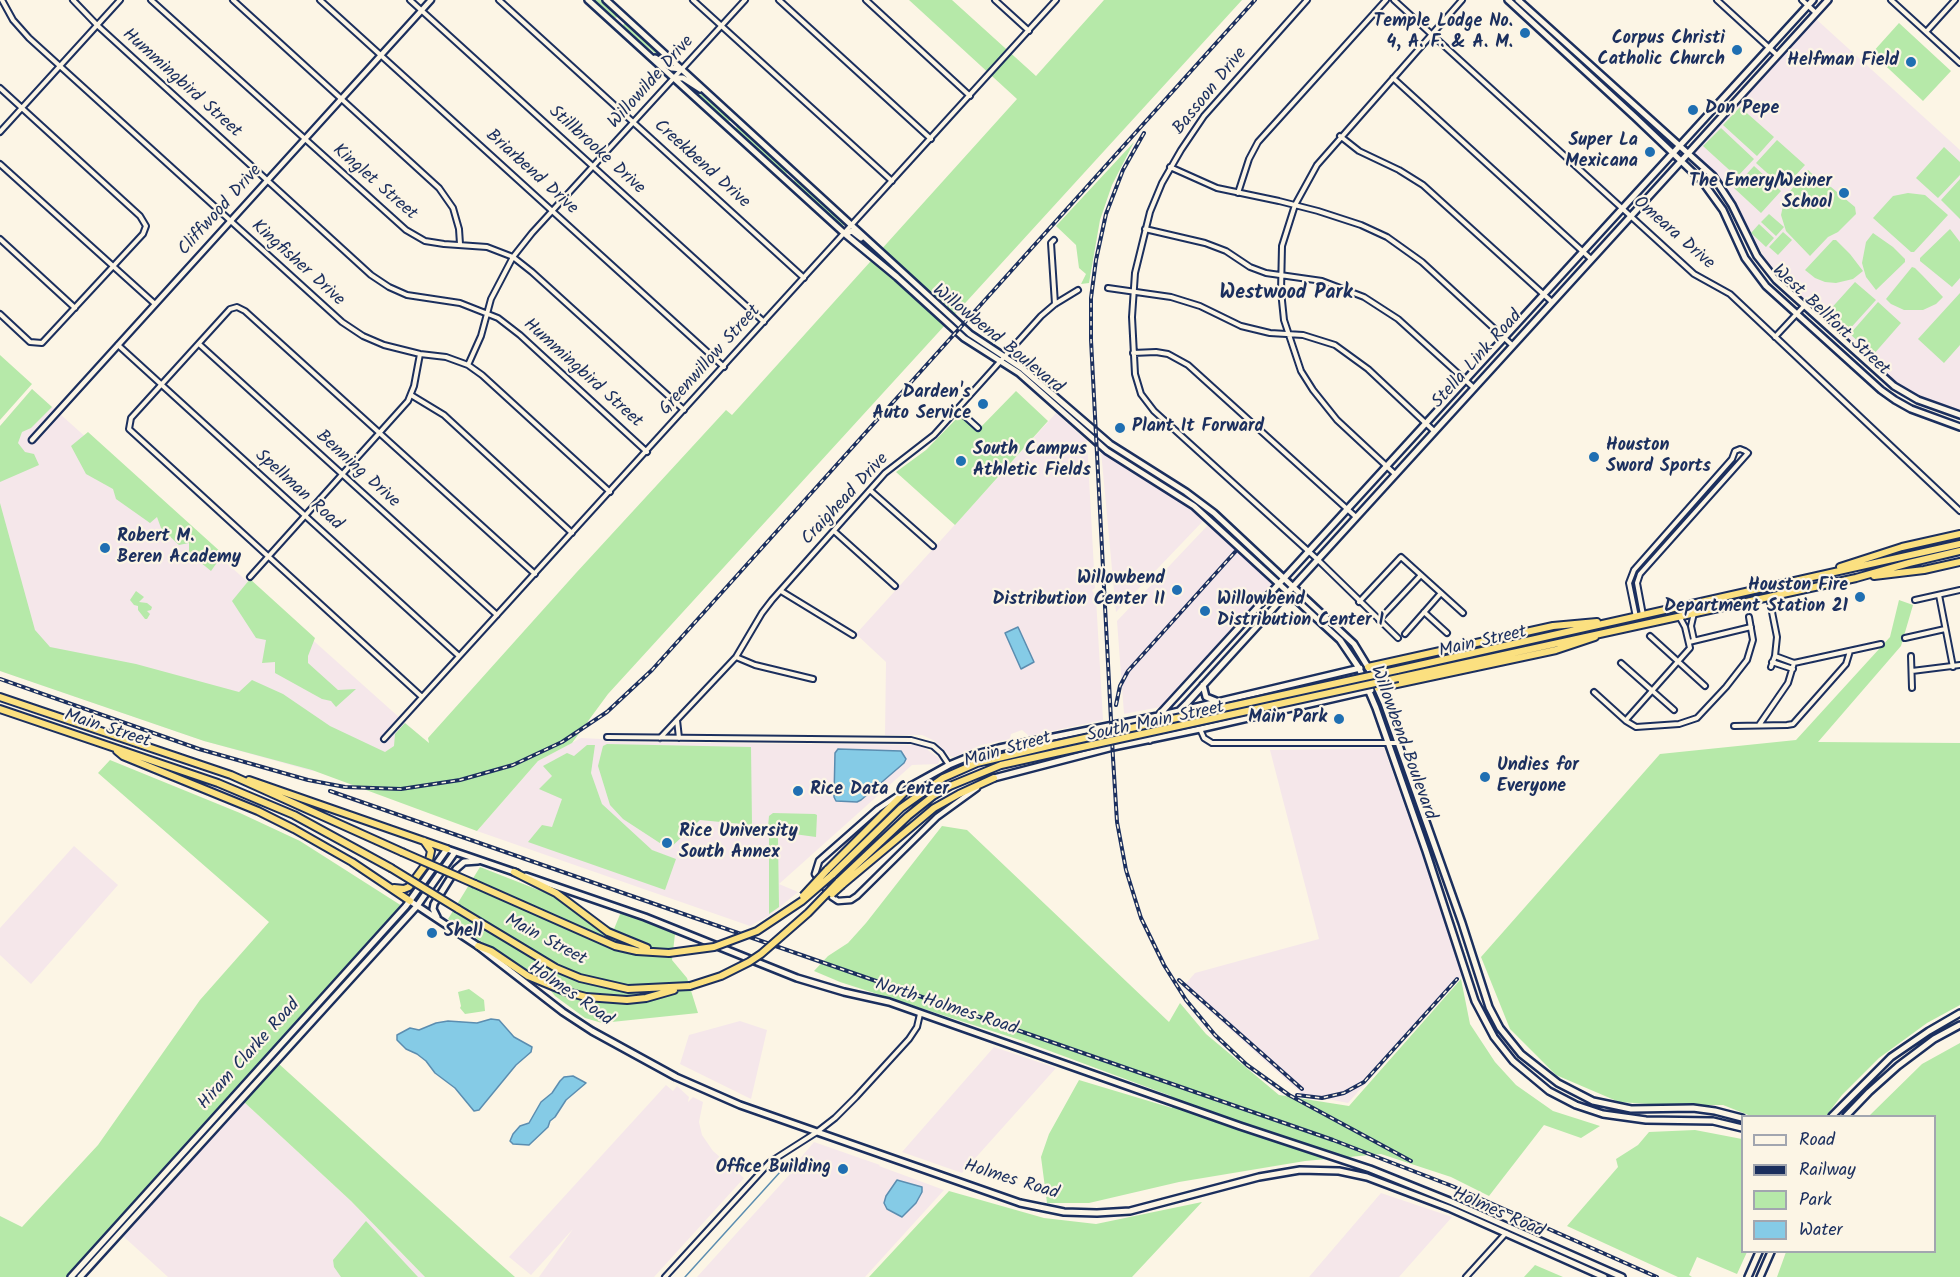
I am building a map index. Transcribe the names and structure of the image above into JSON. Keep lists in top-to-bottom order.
{
  "streets": {
    "highway": ["Main Street"],
    "main road": [
      "West Bellfort Street",
      "Willowbend Boulevard",
      "Stella Link Road",
      "South Main Street",
      "Holmes Road",
      "North Holmes Road",
      "Hiram Clarke Road"
    ],
    "street": [
      "Willowilde Drive",
      "Hummingbird Street",
      "Bassoon Drive",
      "Stillbrooke Drive",
      "Creekbend Drive",
      "Briarbend Drive",
      "Kinglet Street",
      "Cliffwood Drive",
      "Omeara Drive",
      "Kingfisher Drive",
      "Greenwillow Street",
      "Benning Drive",
      "Spellman Road",
      "Craighead Drive"
    ]
  },
  "crossings": [
    ["Willowilde Drive", "Hummingbird Street"],
    ["Willowilde Drive", "Stillbrooke Drive"],
    ["Willowilde Drive", "Creekbend Drive"],
    ["Willowilde Drive", "Briarbend Drive"],
    ["Willowilde Drive", "Kinglet Street"],
    ["Willowilde Drive", "Kingfisher Drive"],
    ["Willowilde Drive", "Willowbend Boulevard"],
    ["Hummingbird Street", "Cliffwood Drive"],
    ["Hummingbird Street", "Greenwillow Street"],
    ["Bassoon Drive", "Stella Link Road"],
    ["Stillbrooke Drive", "Cliffwood Drive"],
    ["Stillbrooke Drive", "Greenwillow Street"],
    ["Creekbend Drive", "Greenwillow Street"],
    ["Briarbend Drive", "Cliffwood Drive"],
    ["Briarbend Drive", "Greenwillow Street"],
    ["Kinglet Street", "Cliffwood Drive"],
    ["Kinglet Street", "Greenwillow Street"],
    ["Cliffwood Drive", "Kingfisher Drive"],
    ["Cliffwood Drive", "Spellman Road"],
    ["Omeara Drive", "Stella Link Road"],
    ["Kingfisher Drive", "Greenwillow Street"],
    ["West Bellfort Street", "Stella Link Road"],
    ["Willowbend Boulevard", "Stella Link Road"],
    ["Willowbend Boulevard", "Greenwillow Street"],
    ["Willowbend Boulevard", "Craighead Drive"],
    ["Willowbend Boulevard", "South Main Street"],
    ["Stella Link Road", "South Main Street"],
    ["Greenwillow Street", "Benning Drive"],
    ["Greenwillow Street", "Spellman Road"],
    ["Holmes Road", "North Holmes Road"]
  ],
  "districts": ["Westwood Park"],
  "places": [
    "Temple Lodge No. 4, A. F. & A. M.",
    "Corpus Christi Catholic Church",
    "Helfman Field",
    "Don Pepe",
    "Super La Mexicana",
    "The Emery/Weiner School",
    "Darden's Auto Service",
    "Plant It Forward",
    "Houston Sword Sports",
    "South Campus Athletic Fields",
    "Robert M. Beren Academy",
    "Willowbend Distribution Center II",
    "Houston Fire Department Station 21",
    "Willowbend Distribution Center I",
    "Main Park",
    "Undies for Everyone",
    "Rice Data Center",
    "Rice University South Annex",
    "Shell",
    "Office Building"
  ],
  "legend": [
    "Road",
    "Railway",
    "Park",
    "Water"
  ]
}
